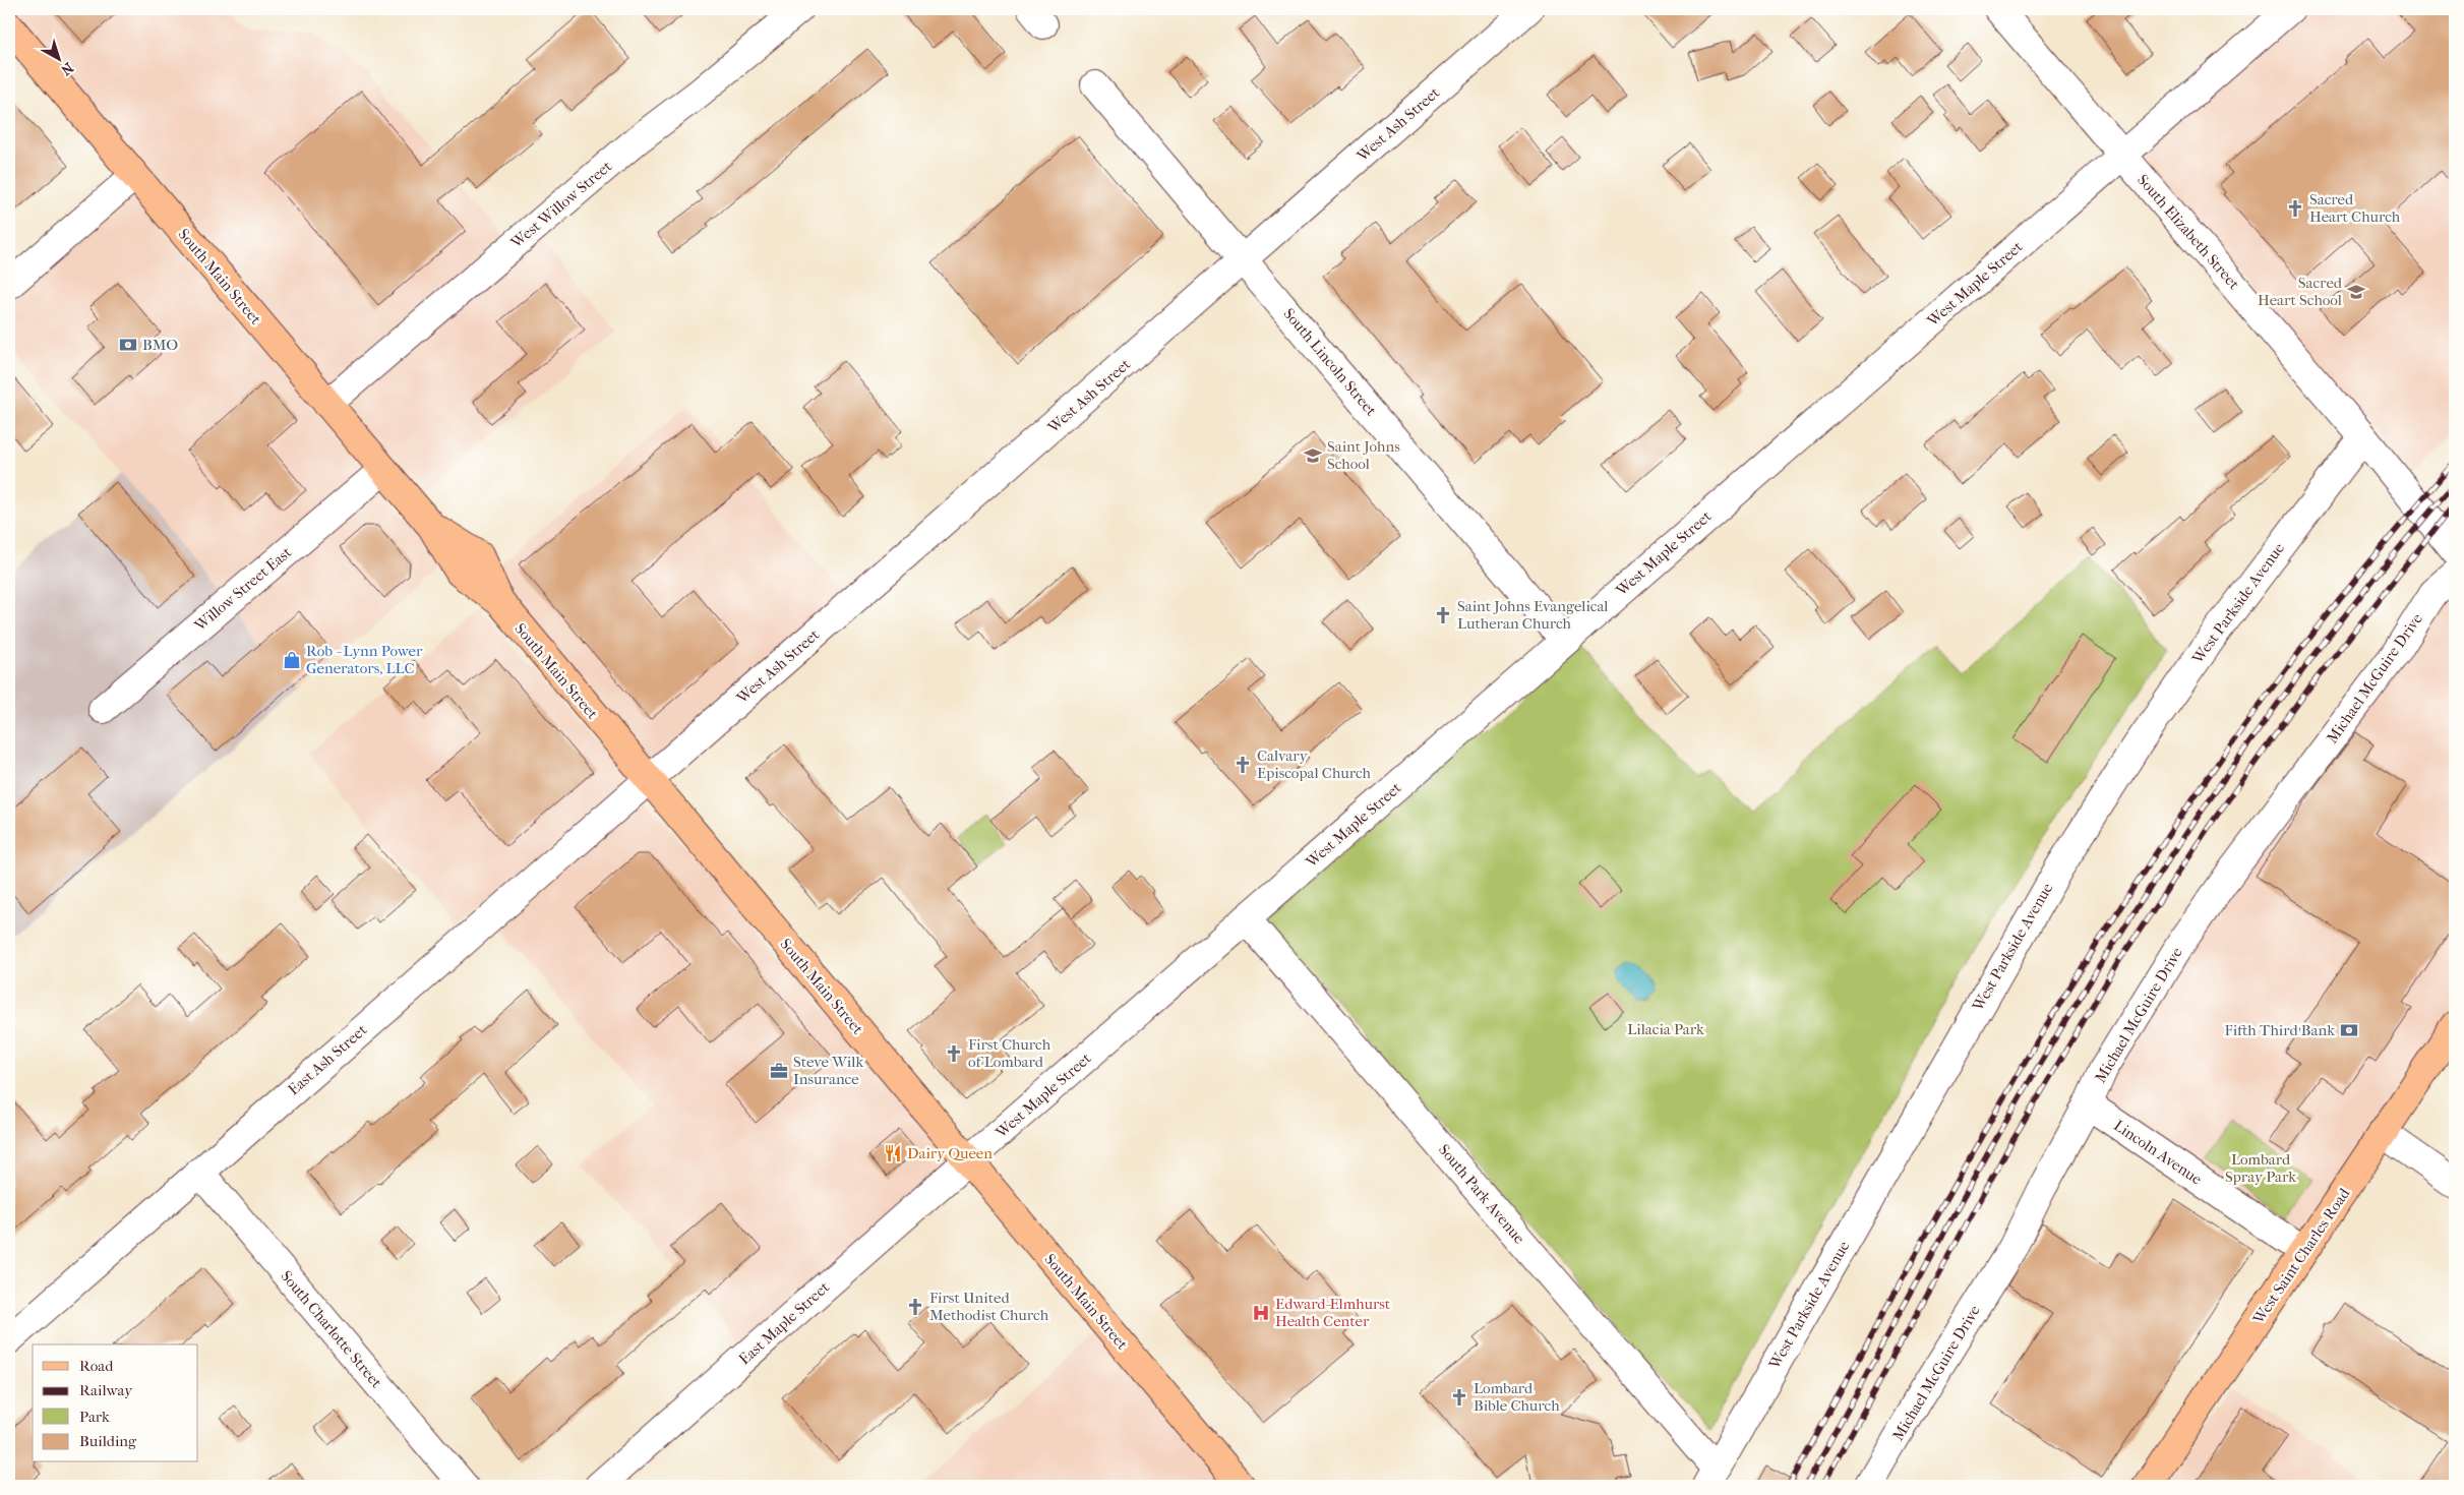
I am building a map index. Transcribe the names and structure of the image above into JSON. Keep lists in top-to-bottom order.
{
  "streets": {
    "main road": ["South Main Street", "West Saint Charles Road"],
    "street": [
      "West Ash Street",
      "West Willow Street",
      "South Elizabeth Street",
      "West Maple Street",
      "South Lincoln Street",
      "Willow Street East",
      "West Parkside Avenue",
      "Michael McGuire Drive",
      "East Ash Street",
      "Lincoln Avenue",
      "South Park Avenue",
      "East Maple Street",
      "South Charlotte Street"
    ]
  },
  "crossings": [
    ["West Ash Street", "South Main Street"],
    ["West Ash Street", "South Lincoln Street"],
    ["West Ash Street", "East Ash Street"],
    ["West Willow Street", "South Main Street"],
    ["South Elizabeth Street", "West Maple Street"],
    ["South Elizabeth Street", "West Parkside Avenue"],
    ["South Main Street", "West Maple Street"],
    ["South Main Street", "Willow Street East"],
    ["South Main Street", "East Ash Street"],
    ["South Main Street", "East Maple Street"],
    ["West Maple Street", "South Lincoln Street"],
    ["West Maple Street", "South Park Avenue"],
    ["West Maple Street", "East Maple Street"],
    ["West Parkside Avenue", "South Park Avenue"],
    ["Michael McGuire Drive", "Lincoln Avenue"],
    ["East Ash Street", "South Charlotte Street"],
    ["Lincoln Avenue", "West Saint Charles Road"]
  ],
  "parks": ["Lilacia Park", "Lombard Spray Park"],
  "places": {
    "church": [
      "Sacred Heart Church",
      "Saint Johns Evangelical Lutheran Church",
      "Calvary Episcopal Church",
      "First Church of Lombard",
      "First United Methodist Church",
      "Lombard Bible Church"
    ],
    "school or university": ["Sacred Heart School", "Saint Johns School"],
    "bank": ["BMO", "Fifth Third Bank"],
    "shop": ["Rob - Lynn Power Generators, LLC"],
    "office": ["Steve Wilk Insurance"],
    "restaurant": ["Dairy Queen"],
    "hospital": ["Edward-Elmhurst Health Center"]
  },
  "legend": [
    "Road",
    "Railway",
    "Park",
    "Building"
  ],
  "north": "bottom right"
}
